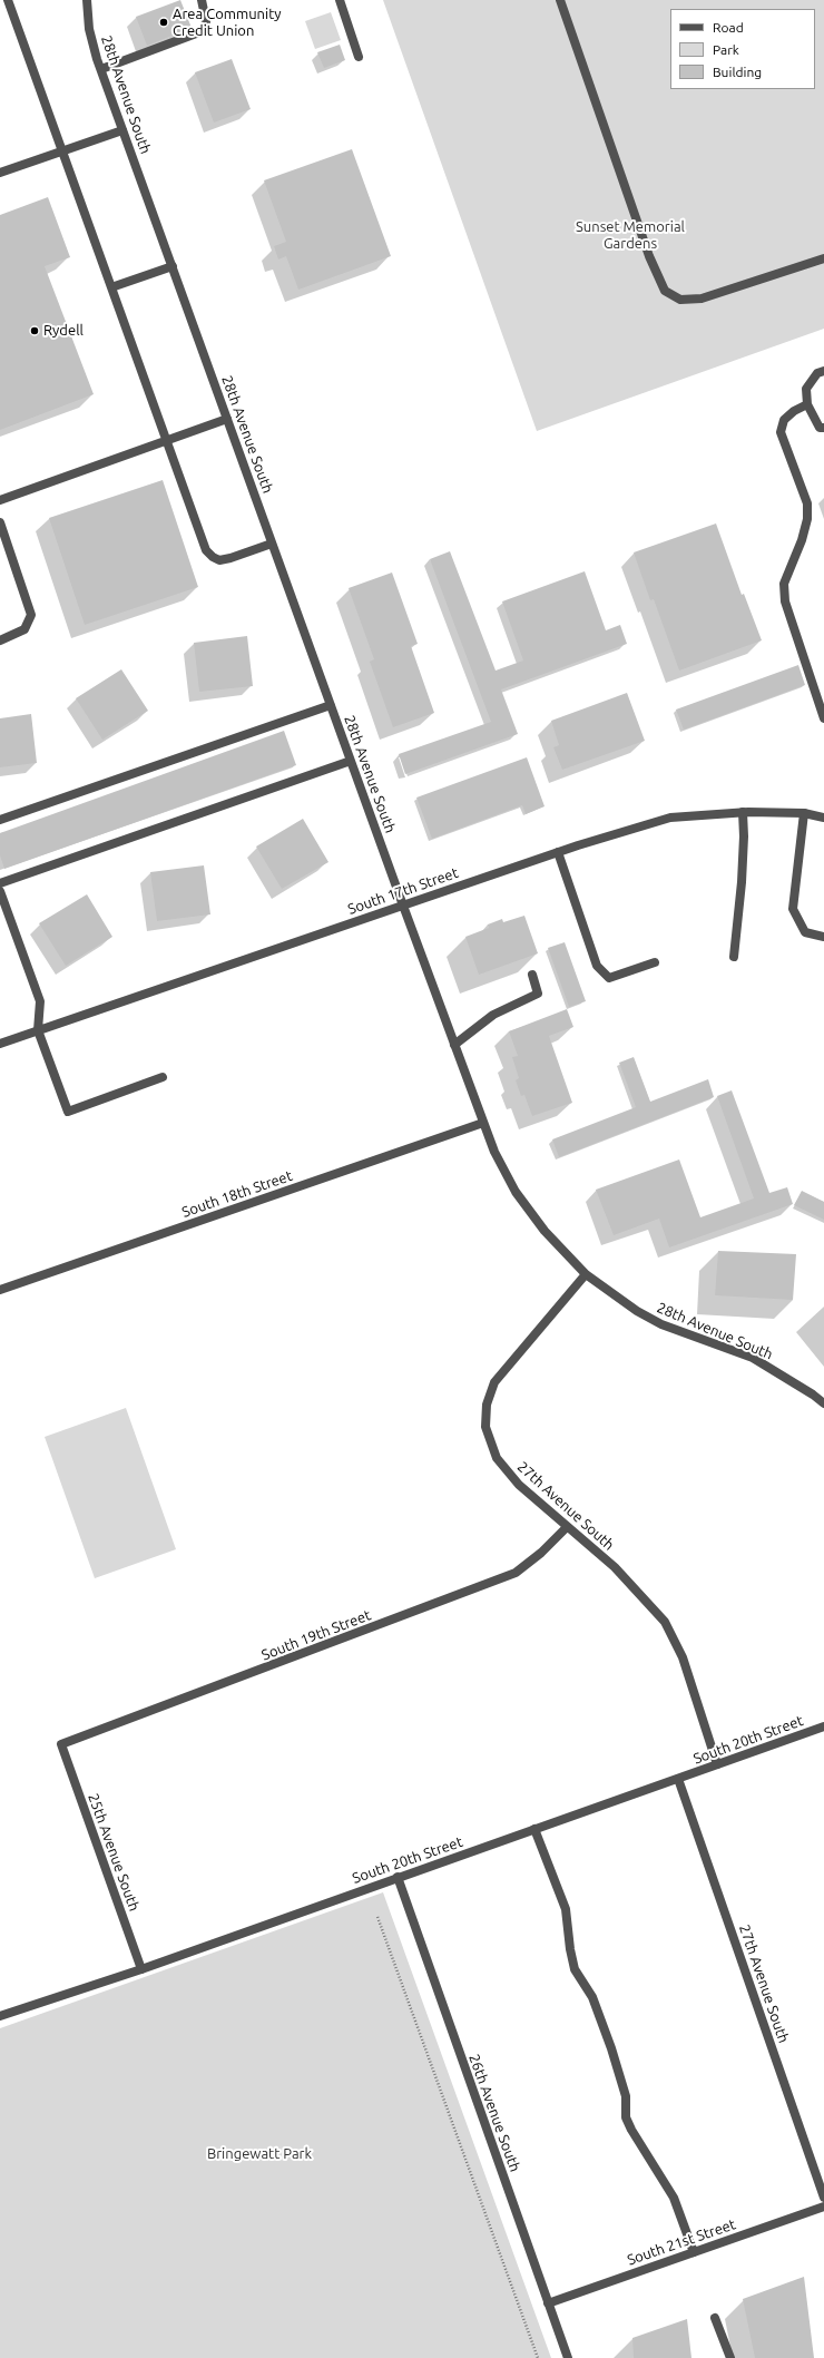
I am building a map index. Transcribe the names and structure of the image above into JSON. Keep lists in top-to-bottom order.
{
  "streets": {
    "street": [
      "28th Avenue South",
      "South 17th Street",
      "South 18th Street",
      "27th Avenue South",
      "South 19th Street",
      "South 20th Street",
      "25th Avenue South",
      "26th Avenue South",
      "South 21st Street"
    ]
  },
  "crossings": [
    ["28th Avenue South", "South 17th Street"],
    ["28th Avenue South", "South 18th Street"],
    ["28th Avenue South", "27th Avenue South"],
    ["27th Avenue South", "South 19th Street"],
    ["27th Avenue South", "South 20th Street"],
    ["South 19th Street", "25th Avenue South"],
    ["South 20th Street", "25th Avenue South"],
    ["South 20th Street", "26th Avenue South"],
    ["26th Avenue South", "South 21st Street"]
  ],
  "parks": ["Sunset Memorial Gardens", "Bringewatt Park"],
  "places": ["Area Community Credit Union", "Rydell"],
  "legend": ["Road", "Park", "Building"]
}
